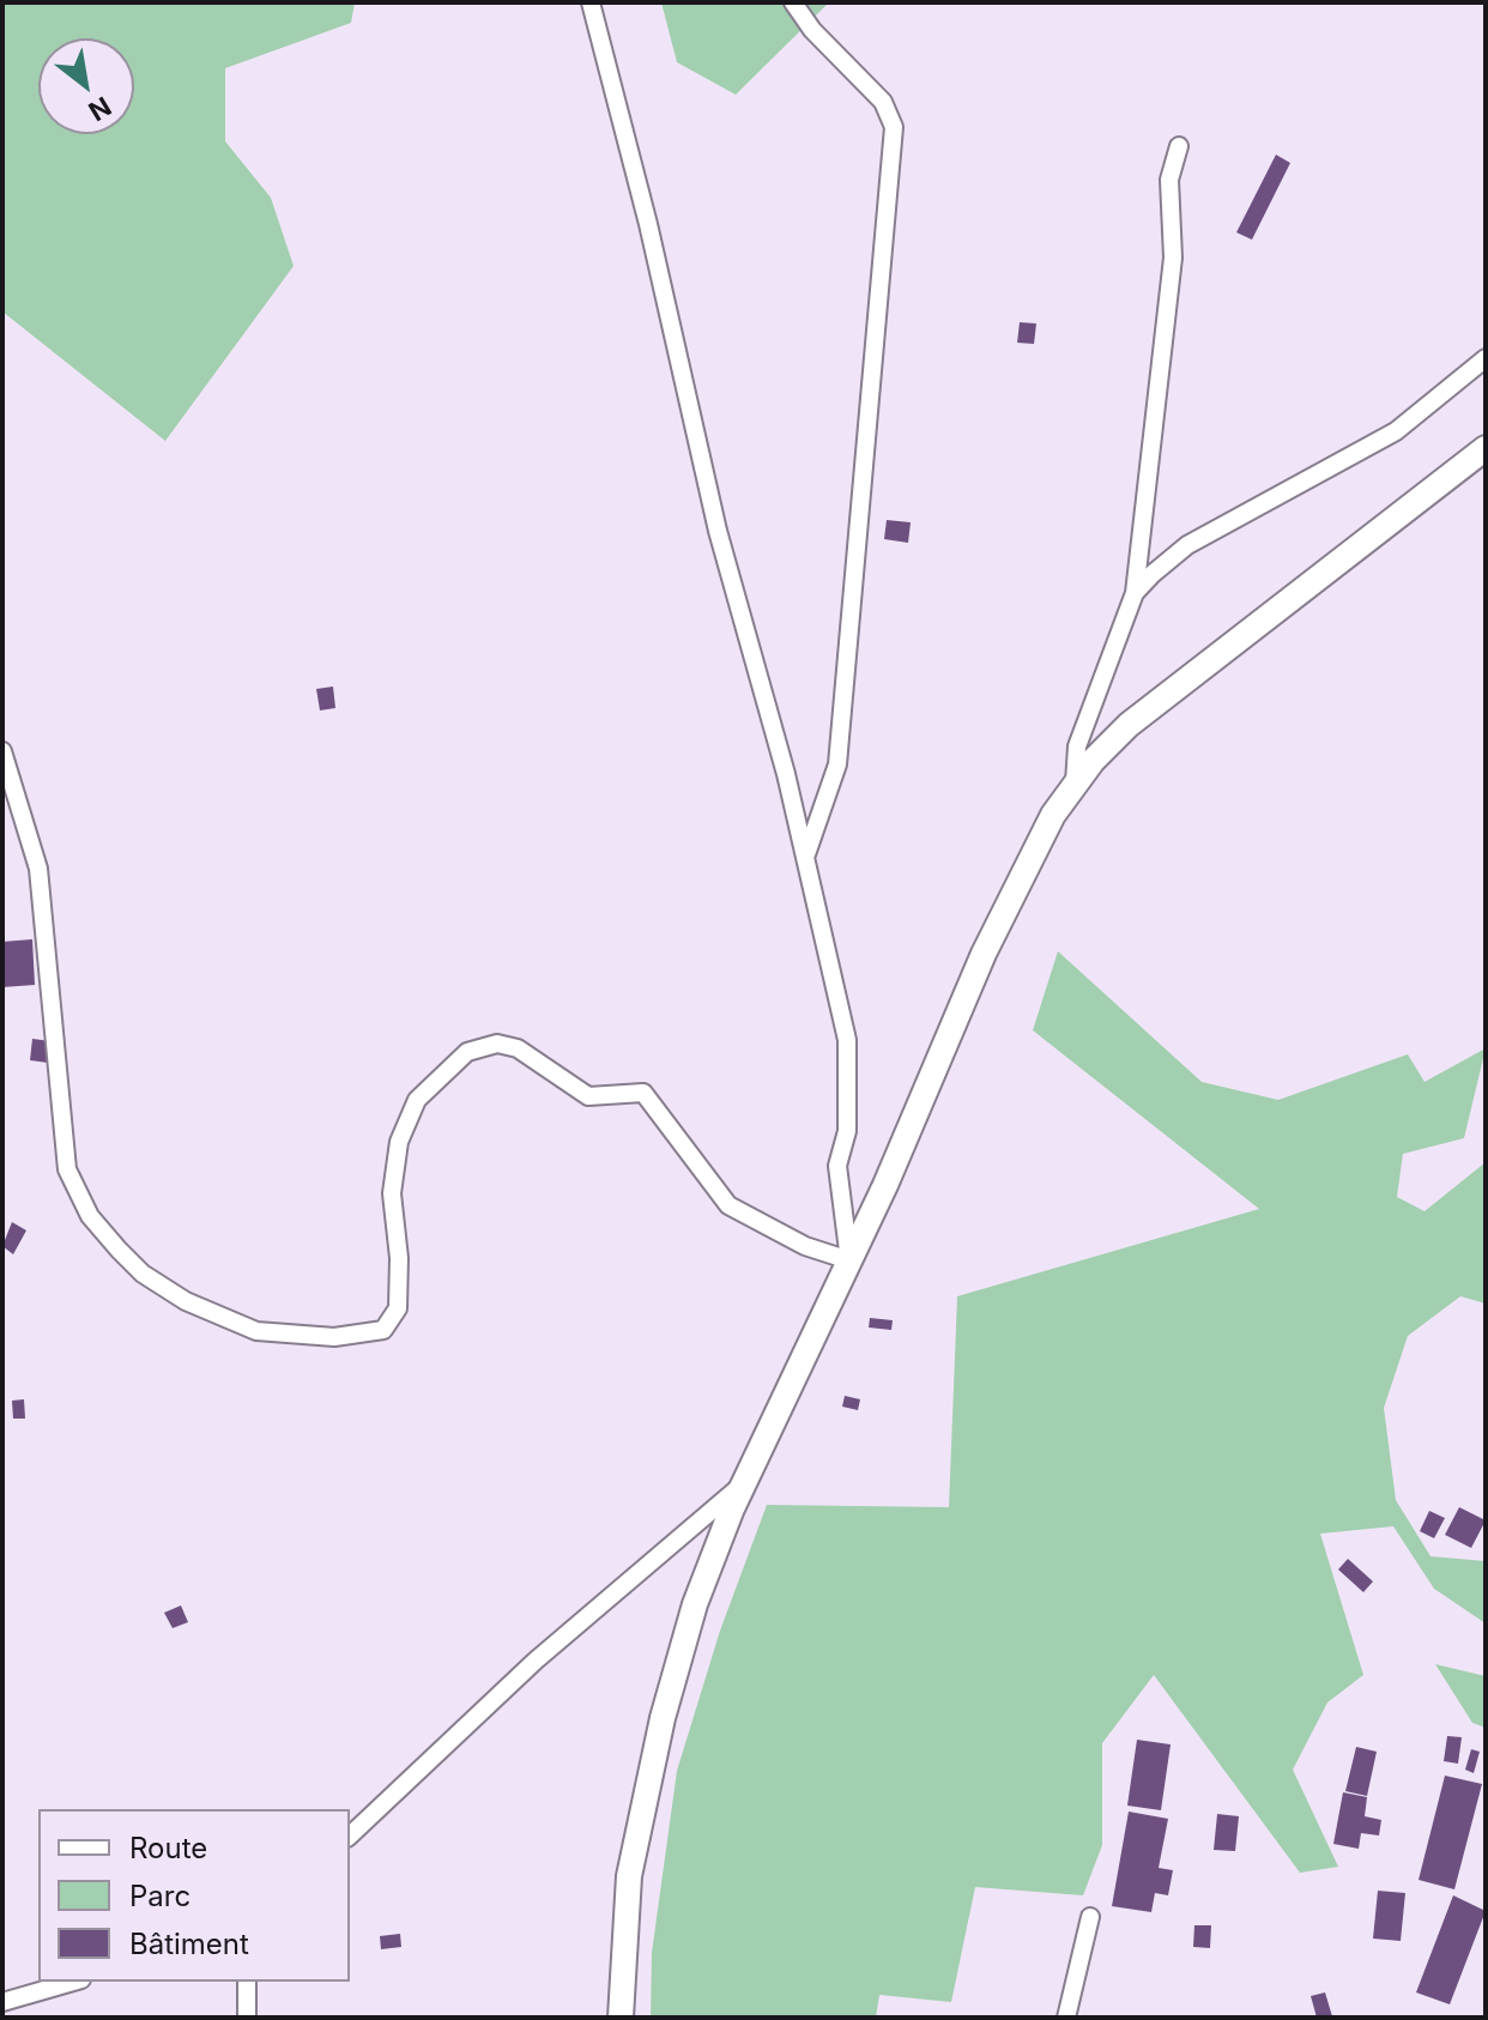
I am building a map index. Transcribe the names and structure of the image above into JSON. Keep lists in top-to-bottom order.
{
  "legend": ["Route", "Parc", "Bâtiment"],
  "north": "bottom right"
}
